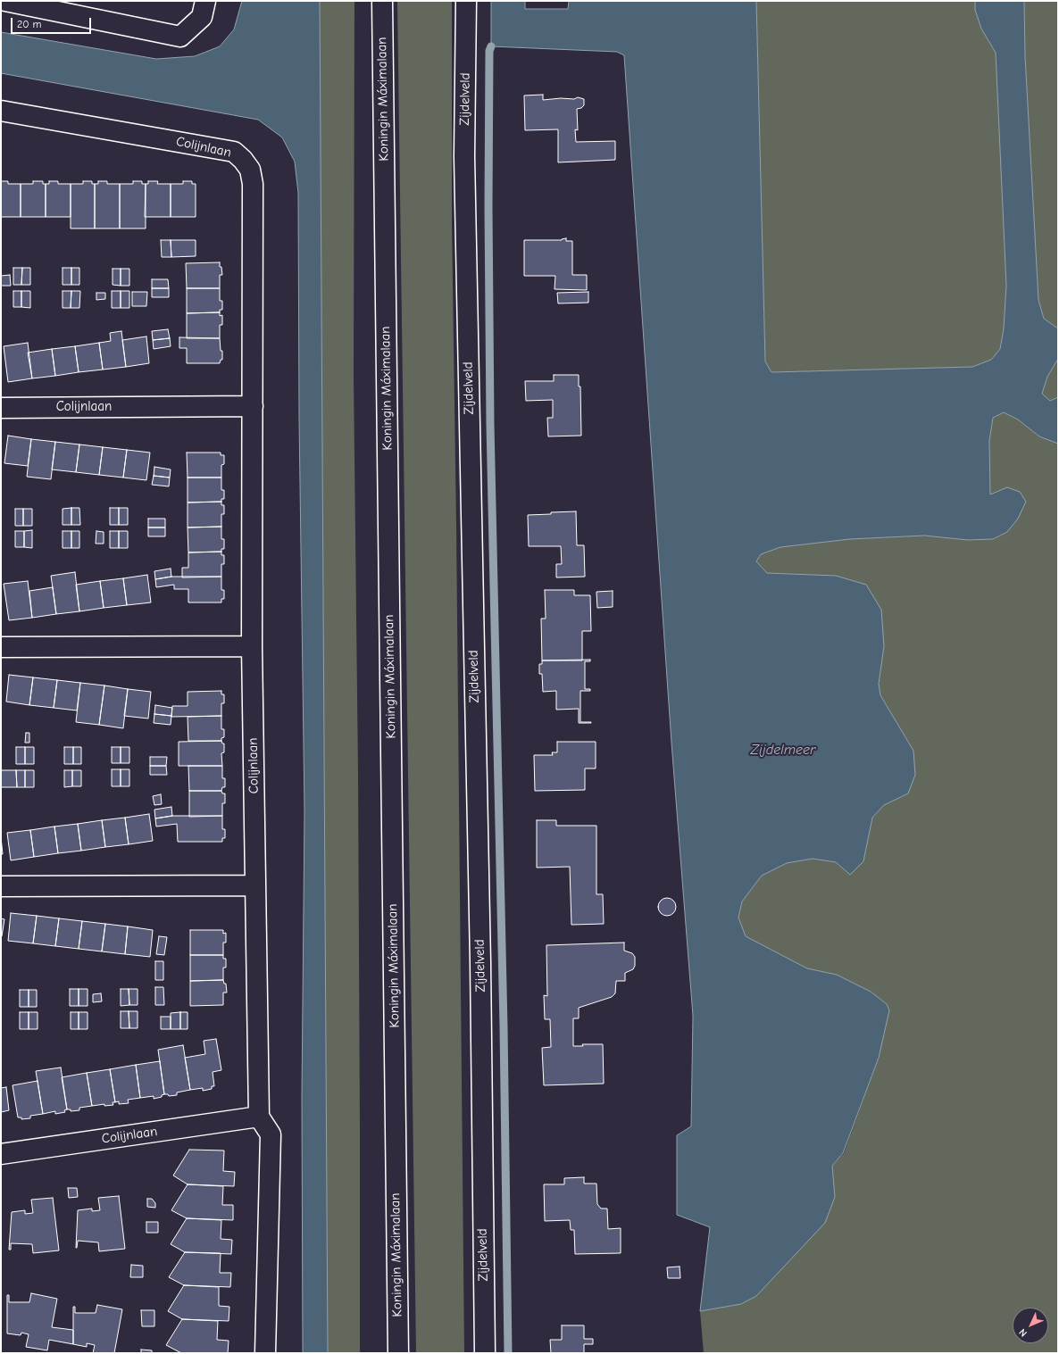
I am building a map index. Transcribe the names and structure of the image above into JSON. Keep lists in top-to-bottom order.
{
  "streets": {
    "street": ["Koningin Máximalaan", "Zijdelveld", "Colijnlaan"]
  },
  "water": ["Zijdelmeer"],
  "scale_bar": "20 m",
  "north": "bottom left"
}
